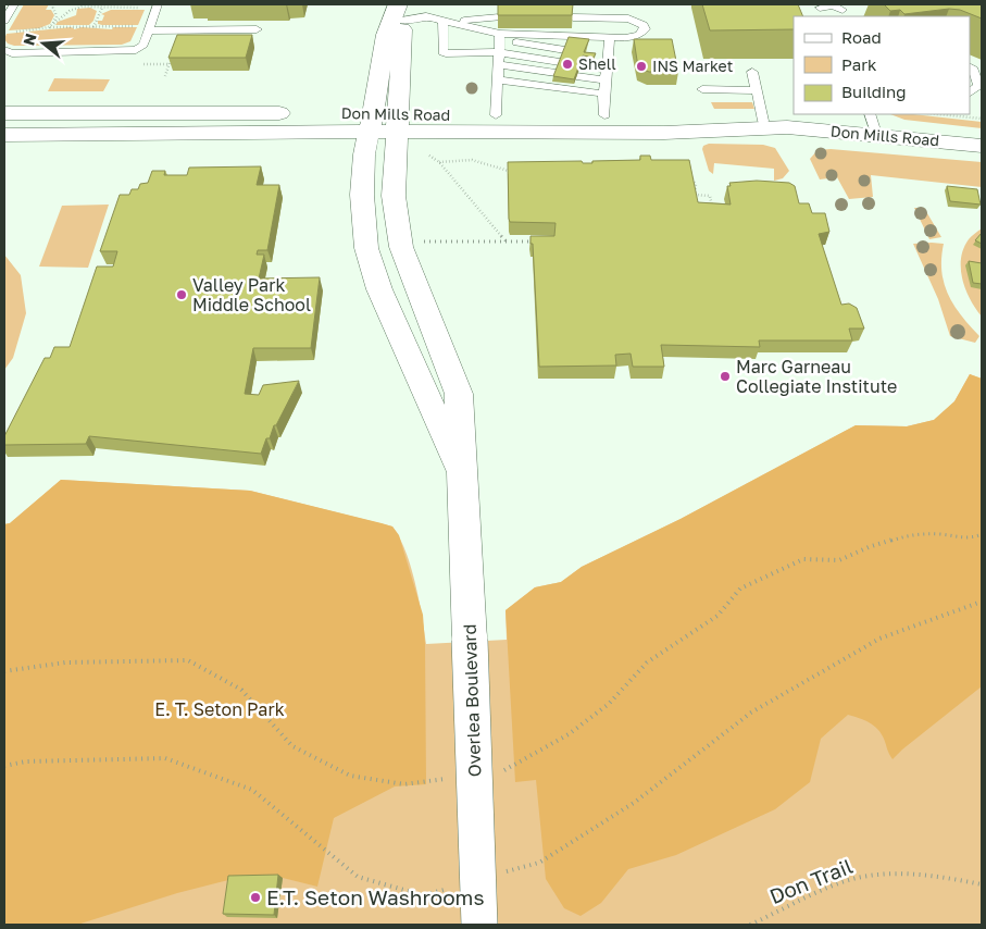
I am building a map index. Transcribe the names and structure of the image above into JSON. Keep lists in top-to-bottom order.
{
  "streets": {
    "main road": ["Don Mills Road", "Overlea Boulevard"],
    "path": ["Don Trail"]
  },
  "crossings": [
    ["Don Mills Road", "Overlea Boulevard"]
  ],
  "parks": ["E. T. Seton Park"],
  "places": [
    "Shell",
    "INS Market",
    "Valley Park Middle School",
    "Marc Garneau Collegiate Institute",
    "E.T. Seton Washrooms"
  ],
  "legend": ["Road", "Park", "Building"],
  "north": "left"
}
